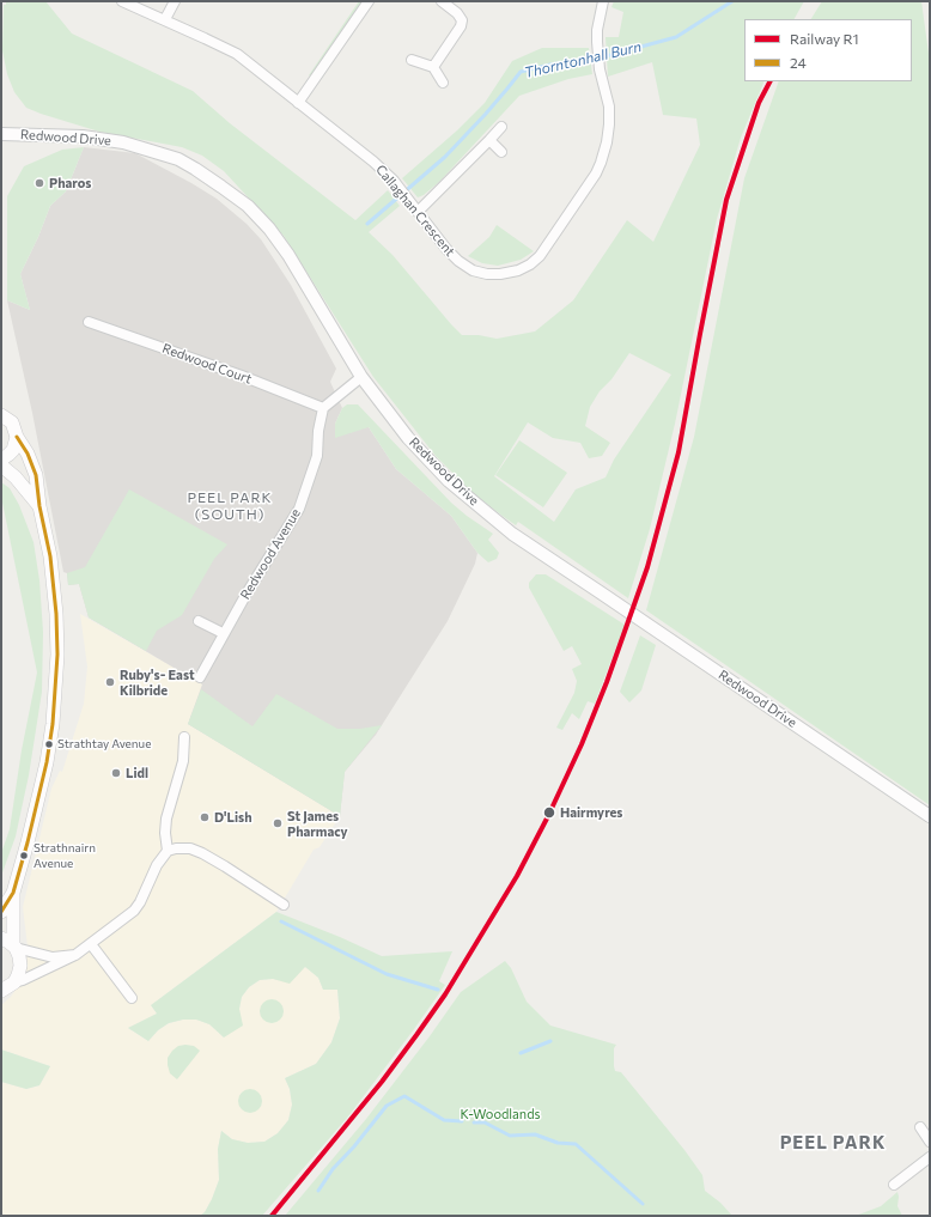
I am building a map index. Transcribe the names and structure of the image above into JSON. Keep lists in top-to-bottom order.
{
  "streets": {
    "street": [
      "Redwood Drive",
      "Callaghan Crescent",
      "Redwood Court",
      "Redwood Avenue"
    ]
  },
  "crossings": [
    ["Redwood Court", "Redwood Avenue"]
  ],
  "districts": ["PEEL PARK (SOUTH)", "PEEL PARK"],
  "water": ["Thorntonhall Burn"],
  "parks": ["K-Woodlands"],
  "places": [
    "Pharos",
    "Ruby's- East Kilbride",
    "Strathtay Avenue",
    "Lidl",
    "Hairmyres",
    "D'Lish",
    "St James Pharmacy",
    "Strathnairn Avenue"
  ],
  "lines": ["rail line R1", "transit line 24"],
  "legend": ["Railway R1", "24"]
}
